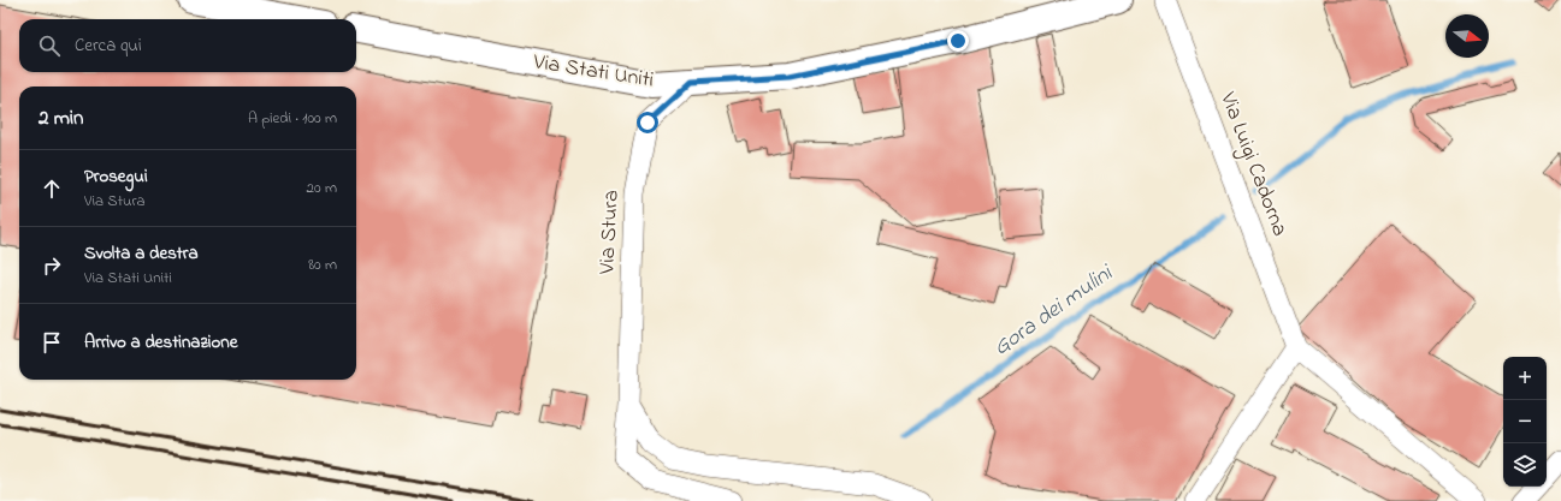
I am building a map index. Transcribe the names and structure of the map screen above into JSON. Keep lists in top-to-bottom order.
{
  "streets": {
    "street": ["Via Stati Uniti", "Via Luigi Cadorna", "Via Stura"]
  },
  "crossings": [
    ["Via Stati Uniti", "Via Stura"]
  ],
  "water": ["Gora dei mulini"],
  "north": "right",
  "page": {
    "search": "Cerca qui",
    "heading": ["2 min", "A piedi · 100 m"],
    "list": [
      ["Prosegui", "Via Stura", "20 m"],
      ["Svolta a destra", "Via Stati Uniti", "80 m"],
      "Arrivo a destinazione"
    ],
    "map_buttons": ["+", "−"]
  }
}
